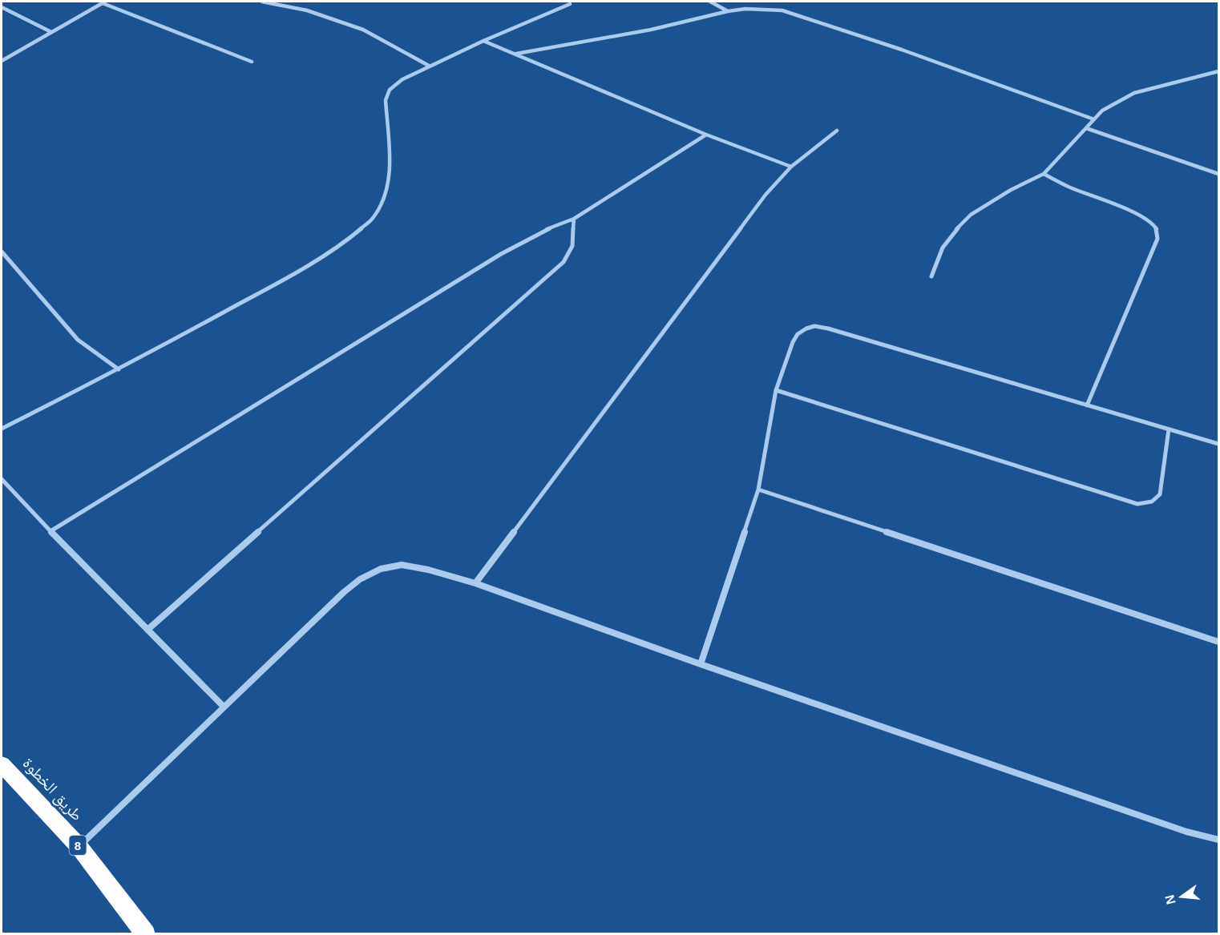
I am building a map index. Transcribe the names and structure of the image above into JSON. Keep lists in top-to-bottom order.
{
  "streets": {
    "highway": ["طريق الخطوة", "8"]
  },
  "north": "left"
}
